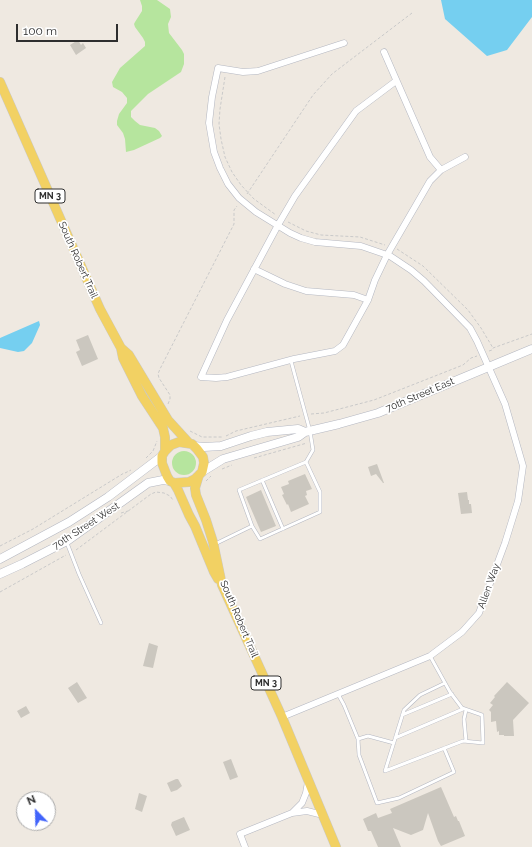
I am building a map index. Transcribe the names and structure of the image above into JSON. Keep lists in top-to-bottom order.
{
  "streets": {
    "main road": [
      "MN 3",
      "South Robert Trail",
      "70th Street East",
      "70th Street West"
    ],
    "street": ["Allen Way"]
  },
  "crossings": [
    ["South Robert Trail", "70th Street East"],
    ["South Robert Trail", "70th Street West"],
    ["South Robert Trail", "Allen Way"],
    ["70th Street East", "70th Street West"],
    ["70th Street East", "Allen Way"]
  ],
  "scale_bar": "100 m",
  "north": "top left"
}
